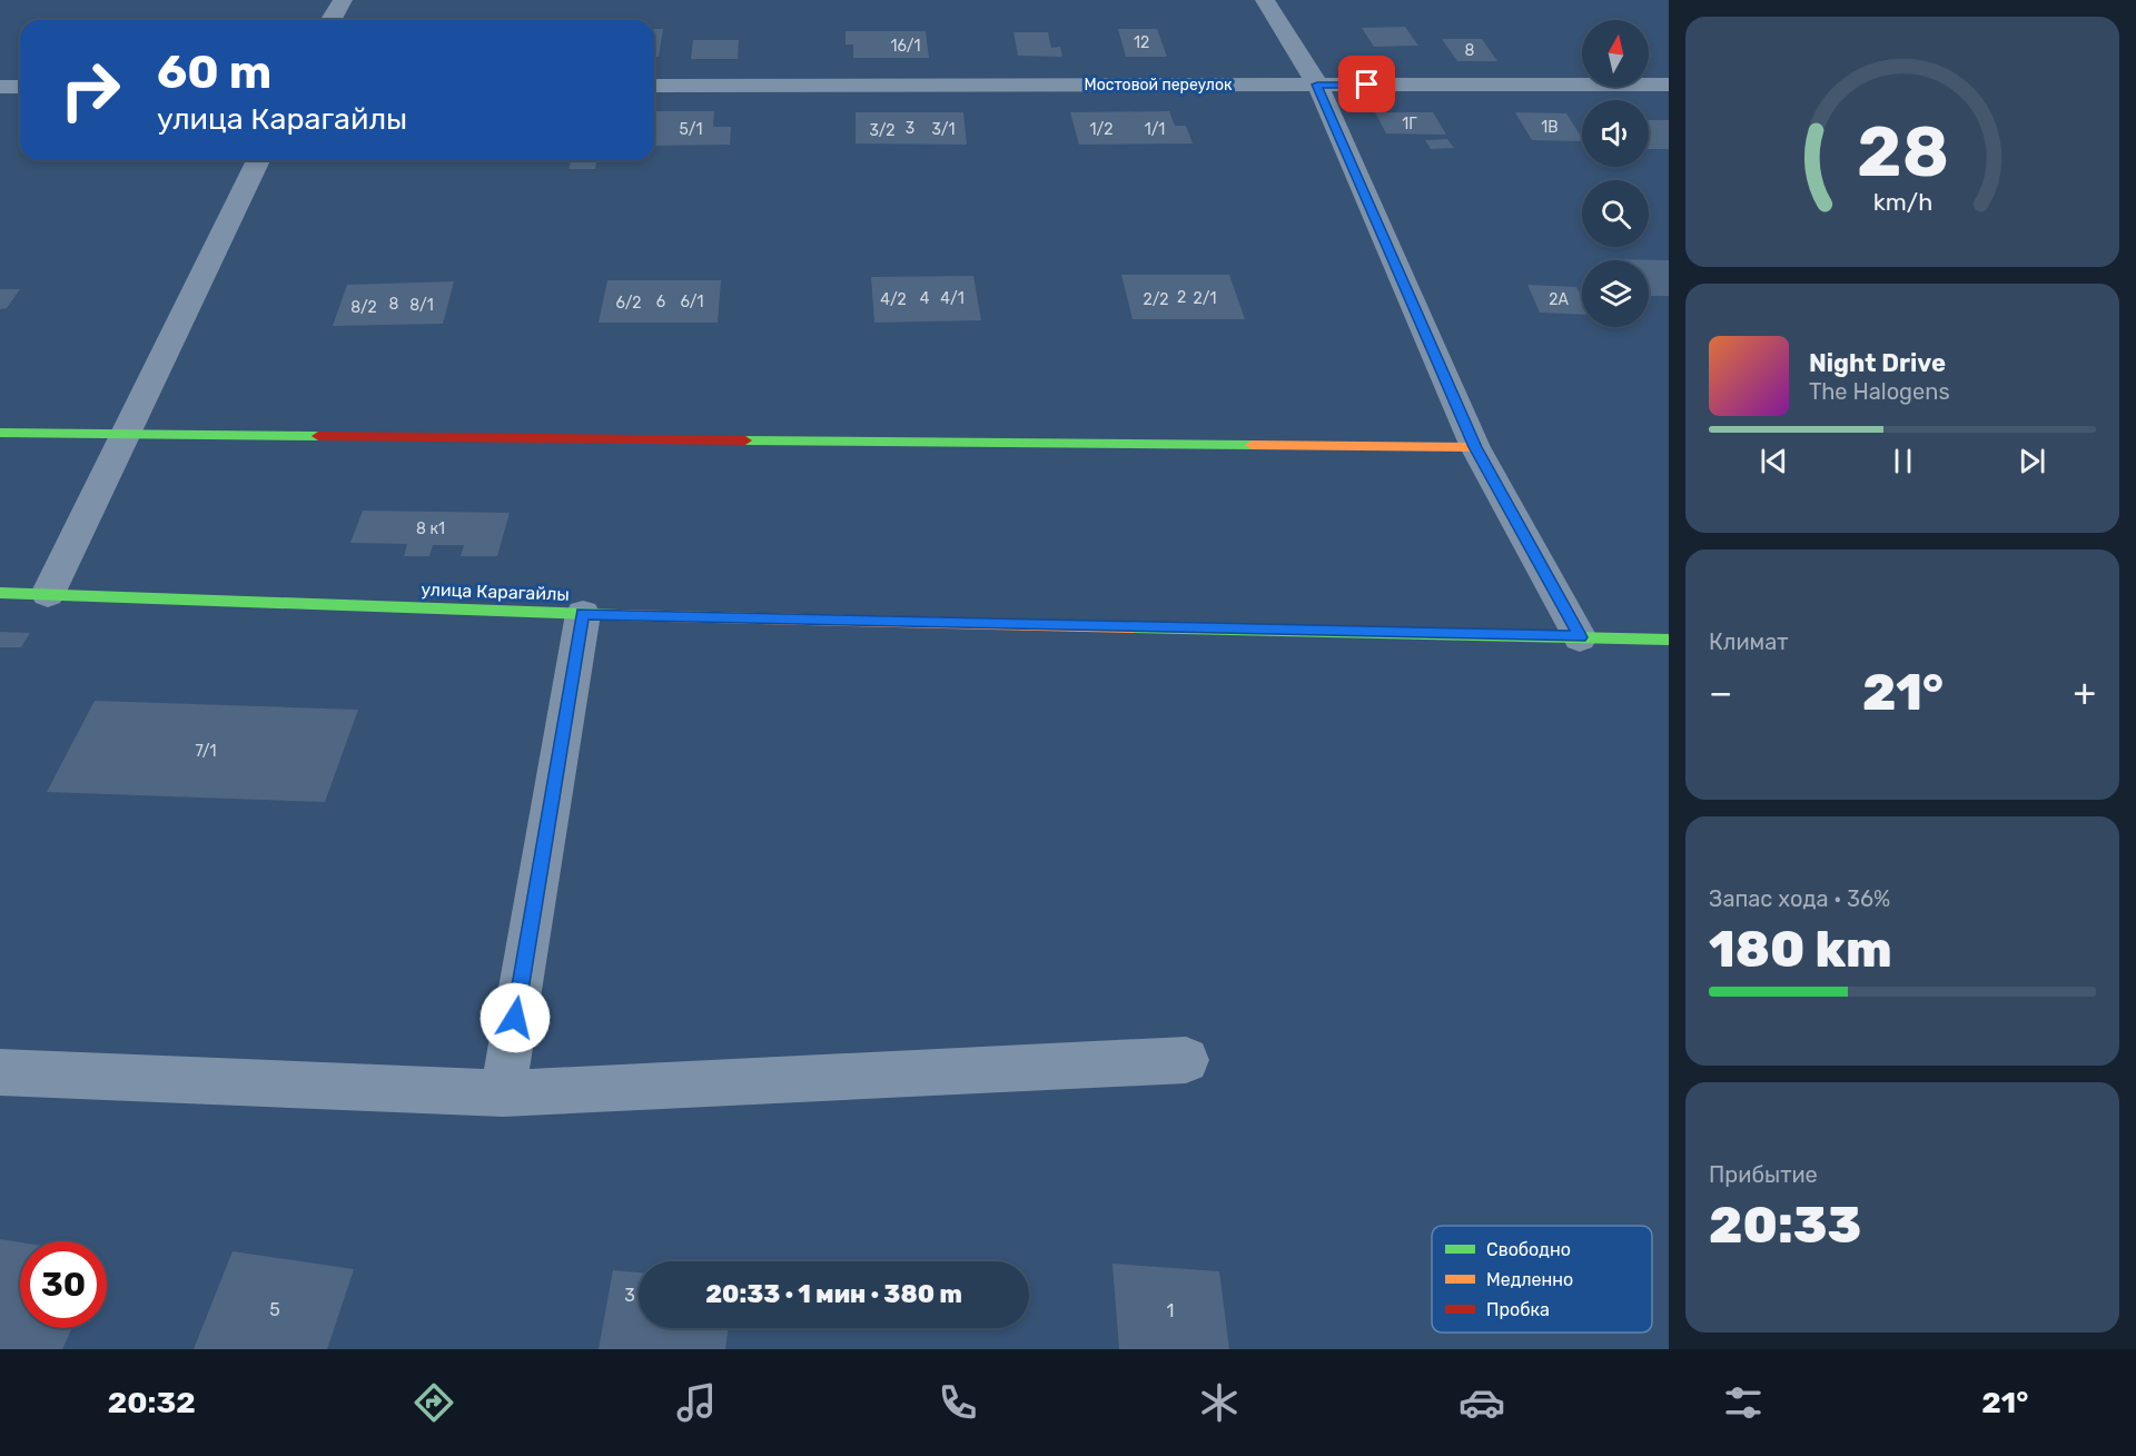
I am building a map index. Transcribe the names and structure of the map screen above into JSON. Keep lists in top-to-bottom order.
{
  "streets": {
    "street": ["Мостовой переулок", "улица Карагайлы"]
  },
  "house_numbers": [
    "12",
    "16/1",
    "8",
    "1Г",
    "1В",
    "3",
    "5/1",
    "3/1",
    "1/2",
    "1/1",
    "3/2",
    "2",
    "4",
    "4/1",
    "2/1",
    "4/2",
    "2/2",
    "2А",
    "6",
    "6/1",
    "6/2",
    "8",
    "8/1",
    "8/2",
    "8 к1",
    "7/1",
    "3",
    "5",
    "1"
  ],
  "legend": ["Свободно", "Медленно", "Пробка"],
  "north": "top",
  "page": {
    "turn": ["60 m", "улица Карагайлы"],
    "song": ["Night Drive", "The Halogens"],
    "tile": [
      "Климат",
      ["Запас хода · 36%", "180 km"],
      ["Прибытие", "20:33"]
    ],
    "heat": ["−", "21°", "+"],
    "limit": "30",
    "trip": "20:33 · 1 мин · 380 m",
    "tabs": ["20:32", "21°"],
    "gauge": ["28", "km/h"]
  }
}
